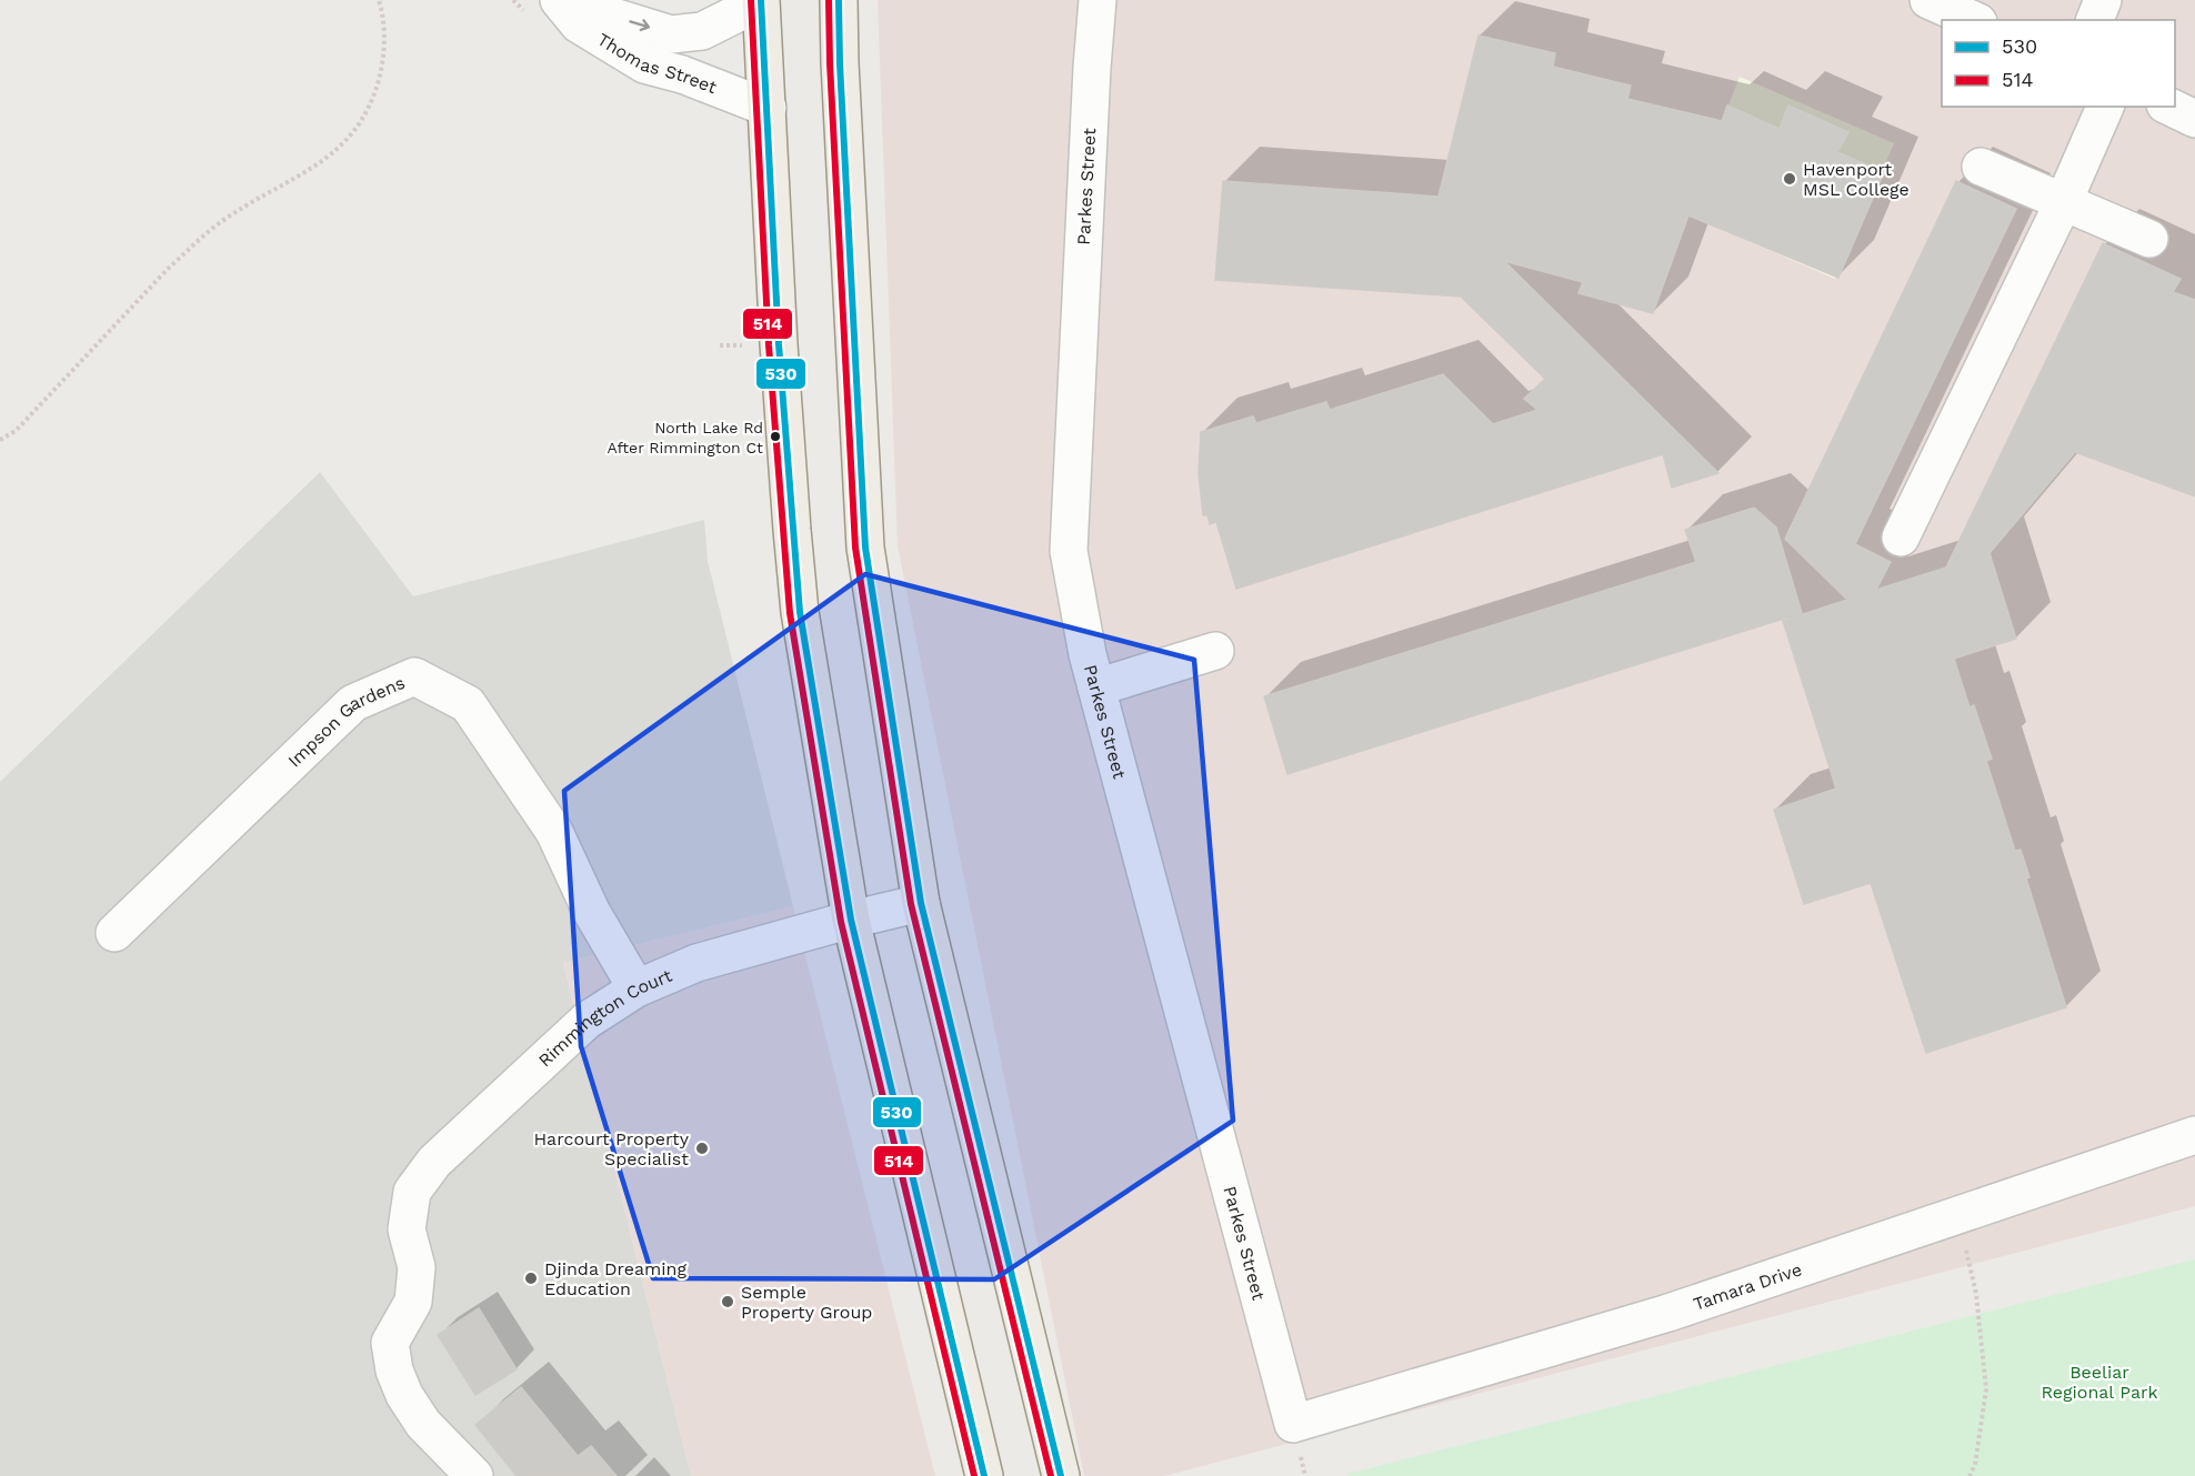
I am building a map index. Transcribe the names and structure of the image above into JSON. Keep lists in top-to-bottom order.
{
  "streets": {
    "street": [
      "Thomas Street",
      "Parkes Street",
      "Impson Gardens",
      "Rimmington Court",
      "Tamara Drive"
    ]
  },
  "crossings": [
    ["Parkes Street", "Tamara Drive"],
    ["Impson Gardens", "Rimmington Court"]
  ],
  "one_way": ["Thomas Street"],
  "parks": ["Beeliar Regional Park"],
  "places": [
    "Havenport MSL College",
    "North Lake Rd After Rimmington Ct",
    "Harcourt Property Specialist",
    "Djinda Dreaming Education",
    "Semple Property Group"
  ],
  "lines": ["transit line 530", "transit line 514"],
  "legend": ["530", "514"]
}
